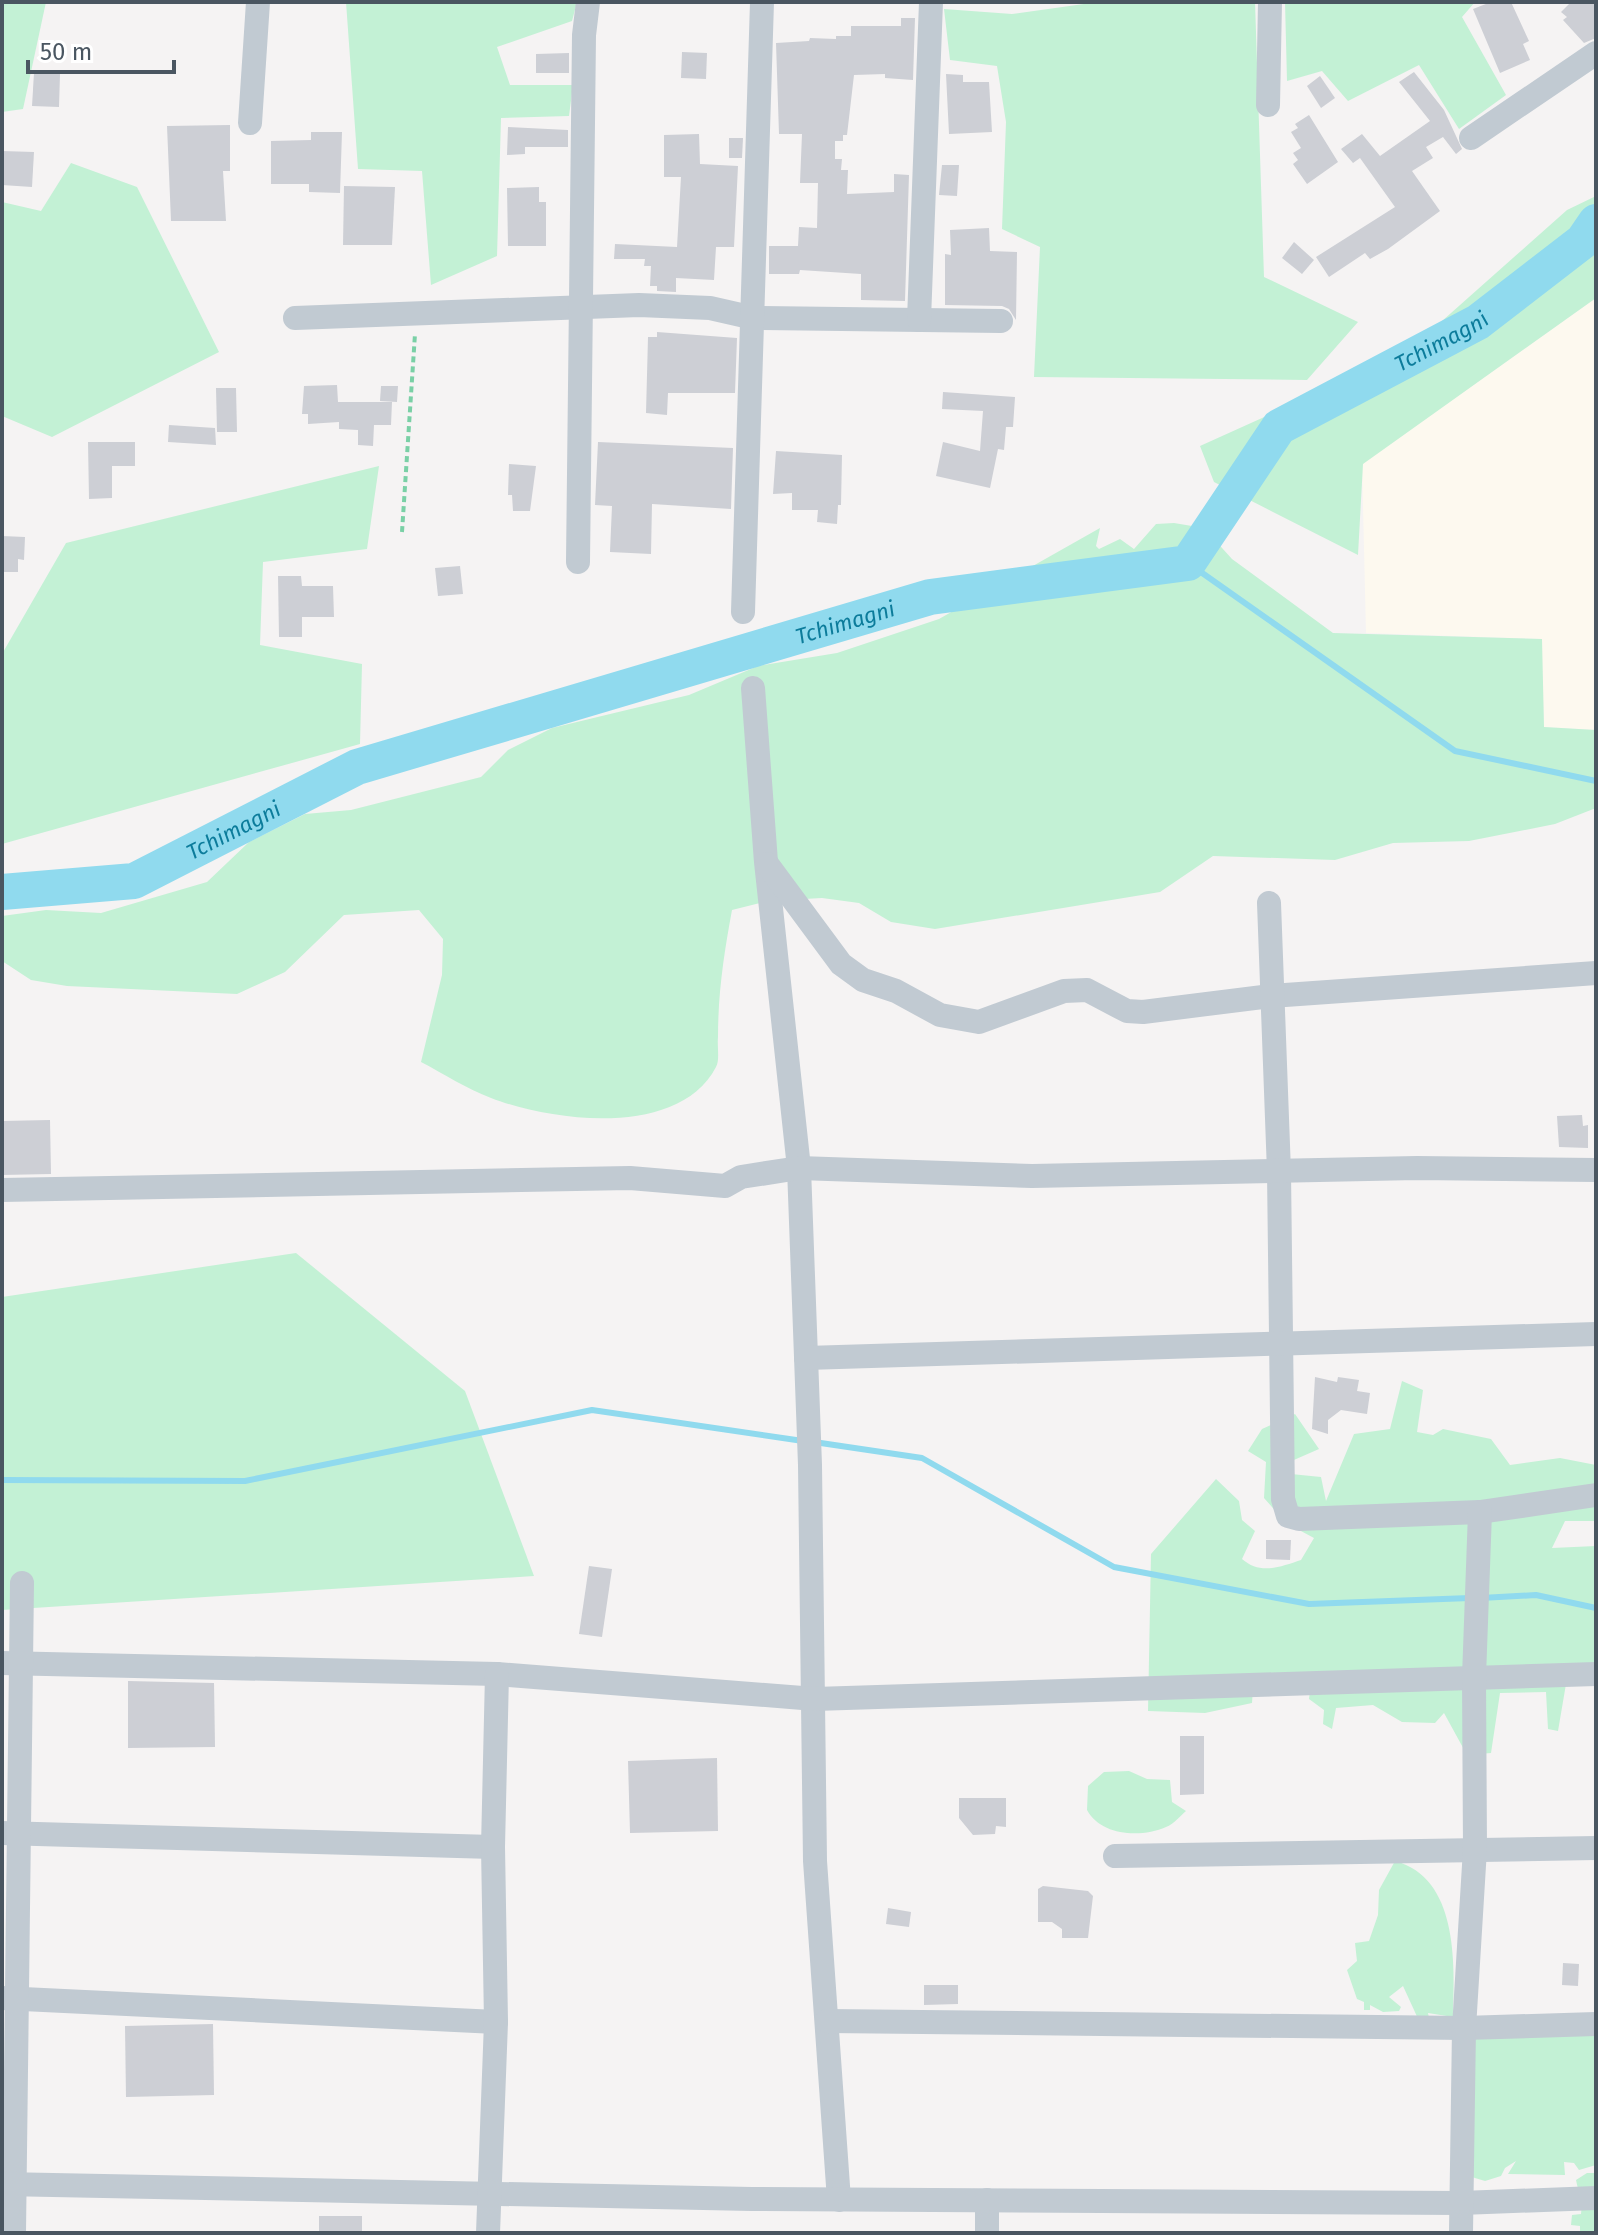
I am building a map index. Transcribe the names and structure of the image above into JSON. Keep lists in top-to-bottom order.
{
  "water": ["Tchimagni"],
  "scale_bar": "50 m"
}
